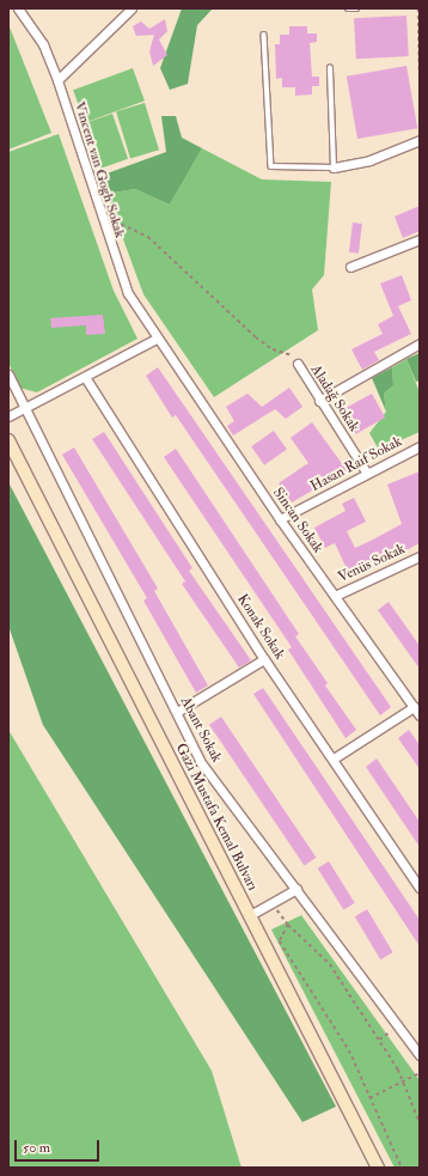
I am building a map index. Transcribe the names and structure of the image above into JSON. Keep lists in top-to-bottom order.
{
  "streets": {
    "main road": ["Gazi Mustafa Kemal Bulvarı"],
    "street": [
      "Vincent van Gogh Sokak",
      "Aladağ Sokak",
      "Hasan Raif Sokak",
      "Sincan Sokak",
      "Venüs Sokak",
      "Konak Sokak",
      "Abant Sokak"
    ]
  },
  "crossings": [
    ["Vincent van Gogh Sokak", "Sincan Sokak"],
    ["Aladağ Sokak", "Hasan Raif Sokak"],
    ["Hasan Raif Sokak", "Sincan Sokak"],
    ["Sincan Sokak", "Venüs Sokak"]
  ],
  "scale_bar": "50 m"
}
